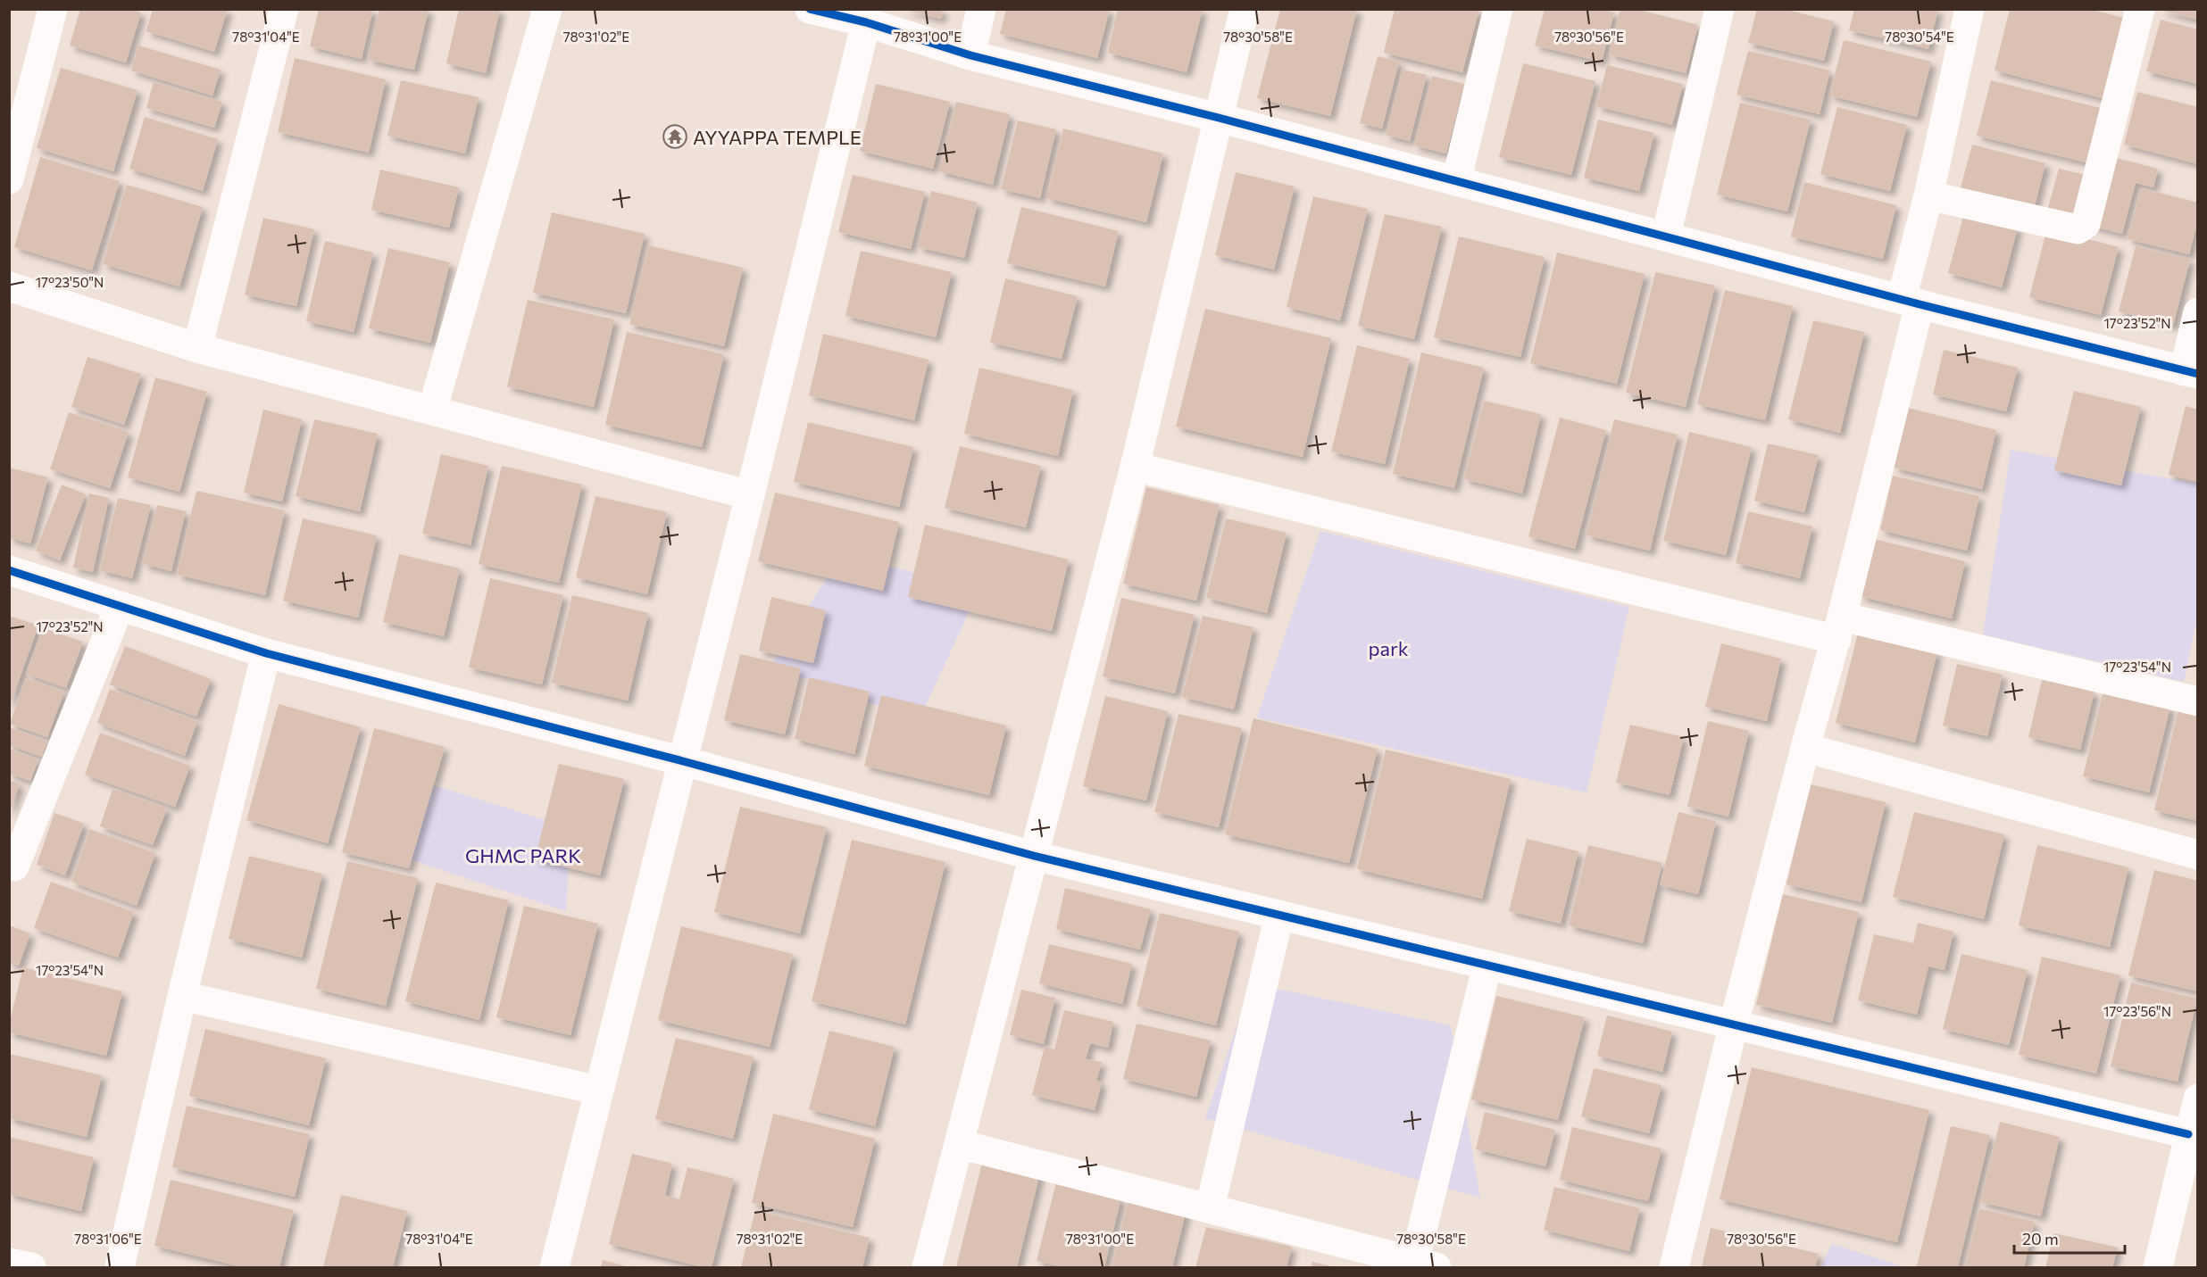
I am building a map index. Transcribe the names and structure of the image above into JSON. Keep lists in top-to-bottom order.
{
  "parks": ["park", "GHMC PARK"],
  "places": {
    "temple": ["AYYAPPA TEMPLE"]
  },
  "scale_bar": "20 m",
  "coordinates": [
    "78°31'04\"E",
    "78°31'02\"E",
    "78°31'00\"E",
    "78°30'58\"E",
    "78°30'56\"E",
    "78°30'54\"E",
    "17°23'50\"N",
    "17°23'52\"N",
    "17°23'54\"N",
    "17°23'56\"N",
    "78°31'06\"E"
  ]
}
